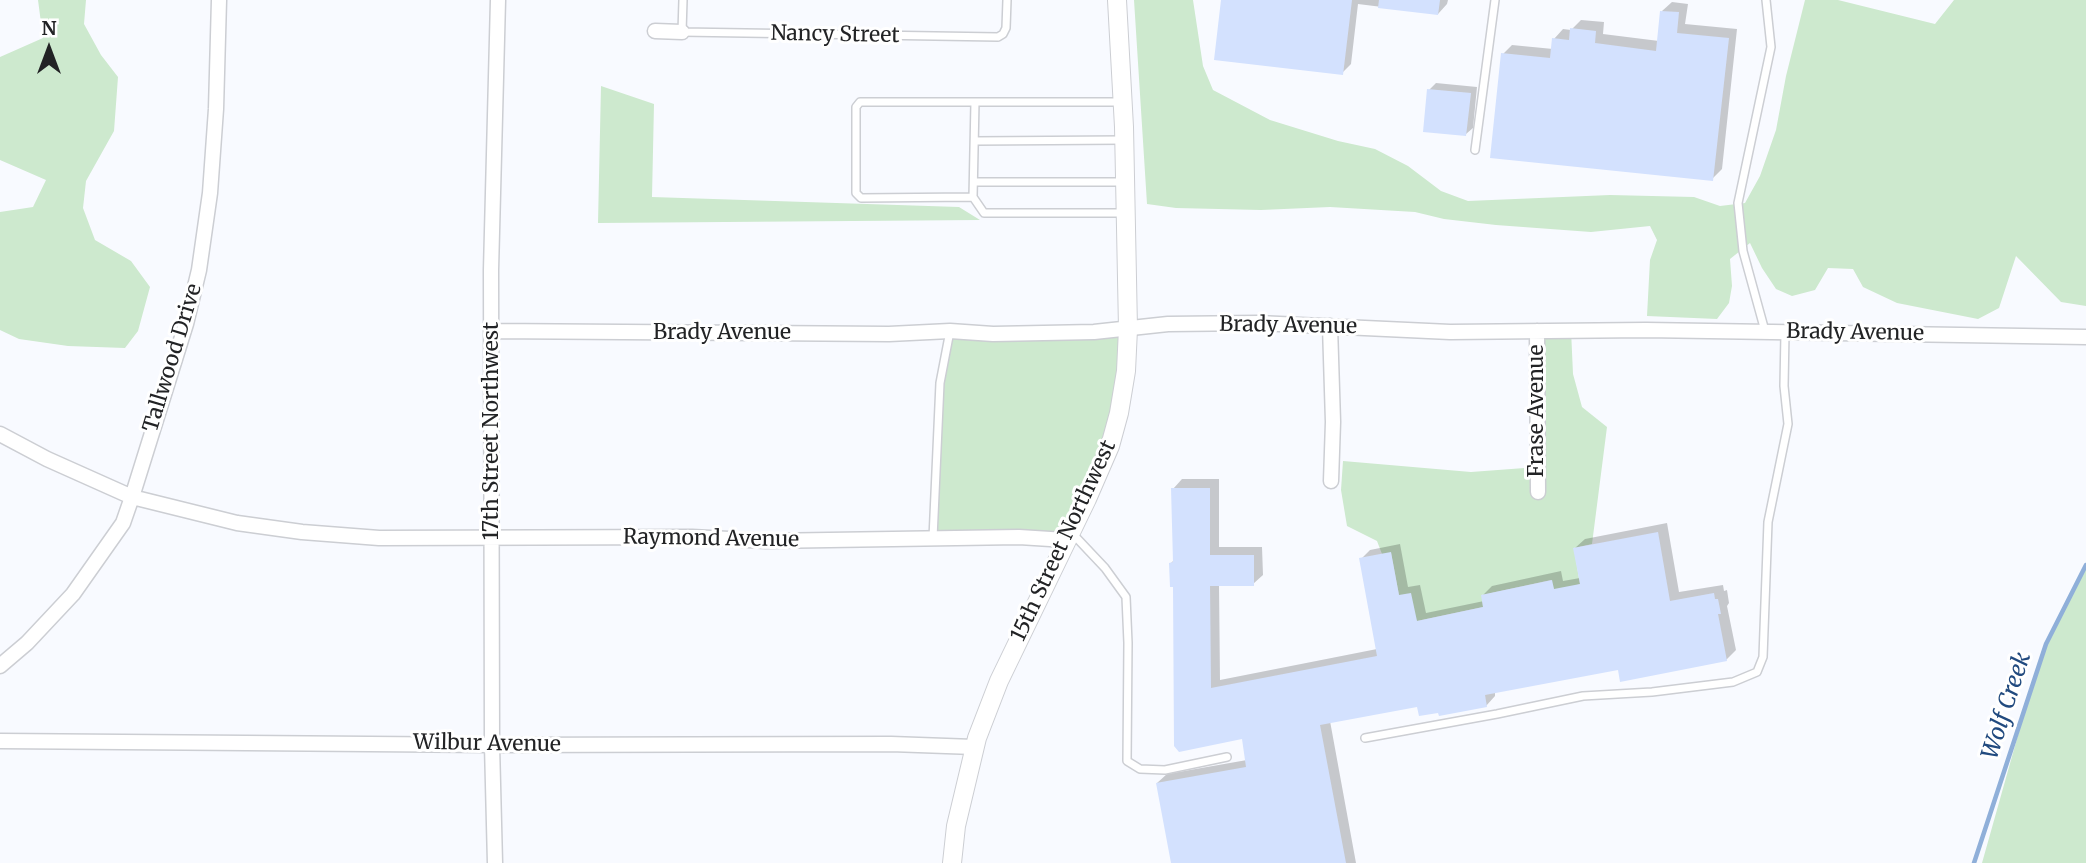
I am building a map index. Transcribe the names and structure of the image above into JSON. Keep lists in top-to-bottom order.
{
  "streets": {
    "street": [
      "Brady Avenue",
      "Tallwood Drive",
      "Frase Avenue",
      "17th Street Northwest",
      "Raymond Avenue",
      "15th Street Northwest",
      "Wilbur Avenue"
    ],
    "lane": ["Nancy Street"]
  },
  "crossings": [
    ["Brady Avenue", "Frase Avenue"],
    ["Brady Avenue", "17th Street Northwest"],
    ["Brady Avenue", "15th Street Northwest"],
    ["Tallwood Drive", "Raymond Avenue"],
    ["17th Street Northwest", "Raymond Avenue"],
    ["17th Street Northwest", "Wilbur Avenue"],
    ["Raymond Avenue", "15th Street Northwest"],
    ["15th Street Northwest", "Wilbur Avenue"]
  ],
  "water": ["Wolf Creek"],
  "north": "top"
}
